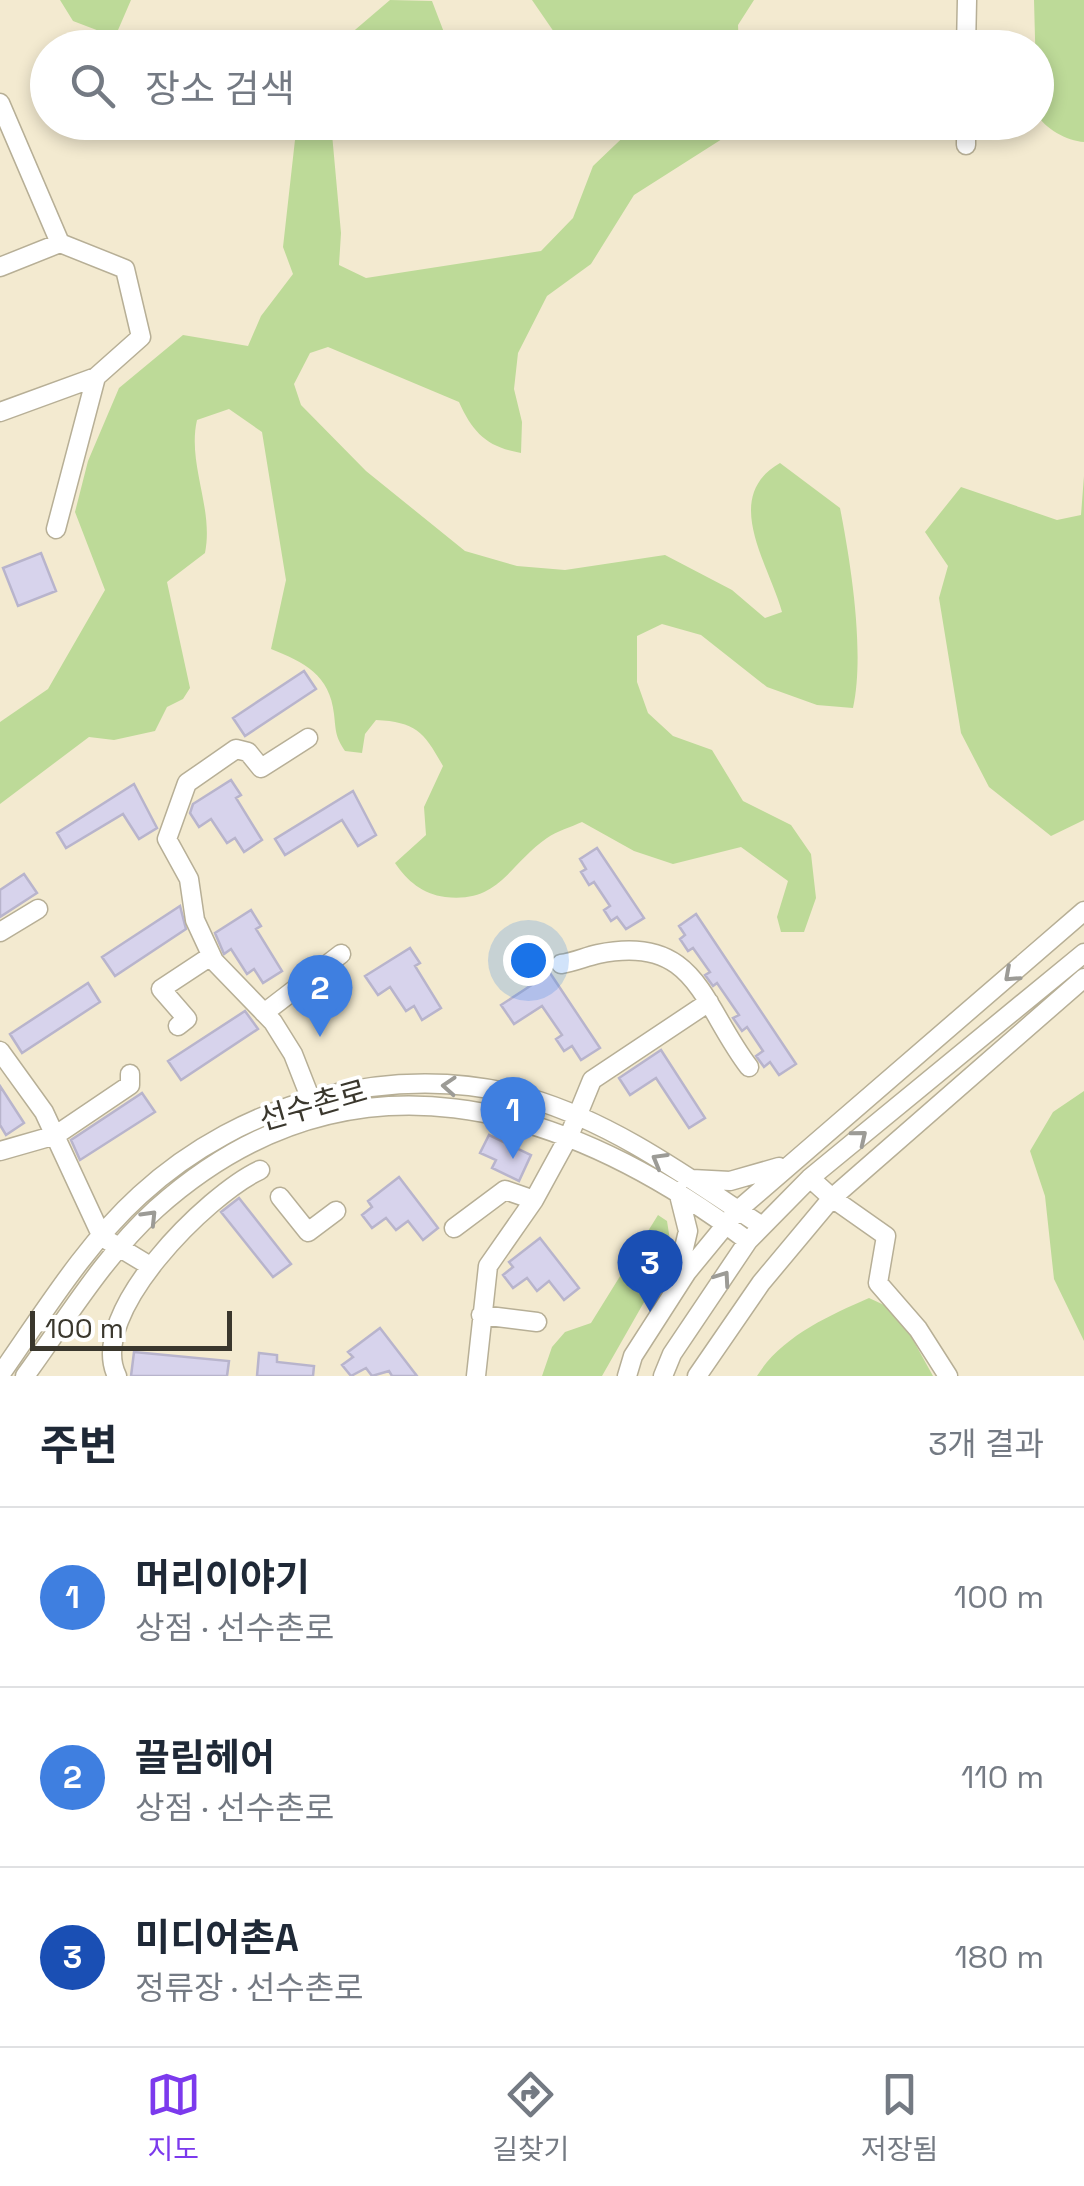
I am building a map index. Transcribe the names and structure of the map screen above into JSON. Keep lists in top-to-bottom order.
{
  "streets": {
    "street": ["선수촌로"]
  },
  "scale_bar": "100 m",
  "page": {
    "search": "장소 검색",
    "pins": ["2", "1", "3"],
    "scale": "100 m",
    "heading": ["주변", "3개 결과"],
    "list": [
      {
        "mark": "1",
        "name": "머리이야기",
        "note": "상점 · 선수촌로",
        "value": "100 m"
      },
      {
        "mark": "2",
        "name": "끌림헤어",
        "note": "상점 · 선수촌로",
        "value": "110 m"
      },
      {
        "mark": "3",
        "name": "미디어촌A",
        "note": "정류장 · 선수촌로",
        "value": "180 m"
      }
    ],
    "nav": ["지도", "길찾기", "저장됨"]
  }
}
